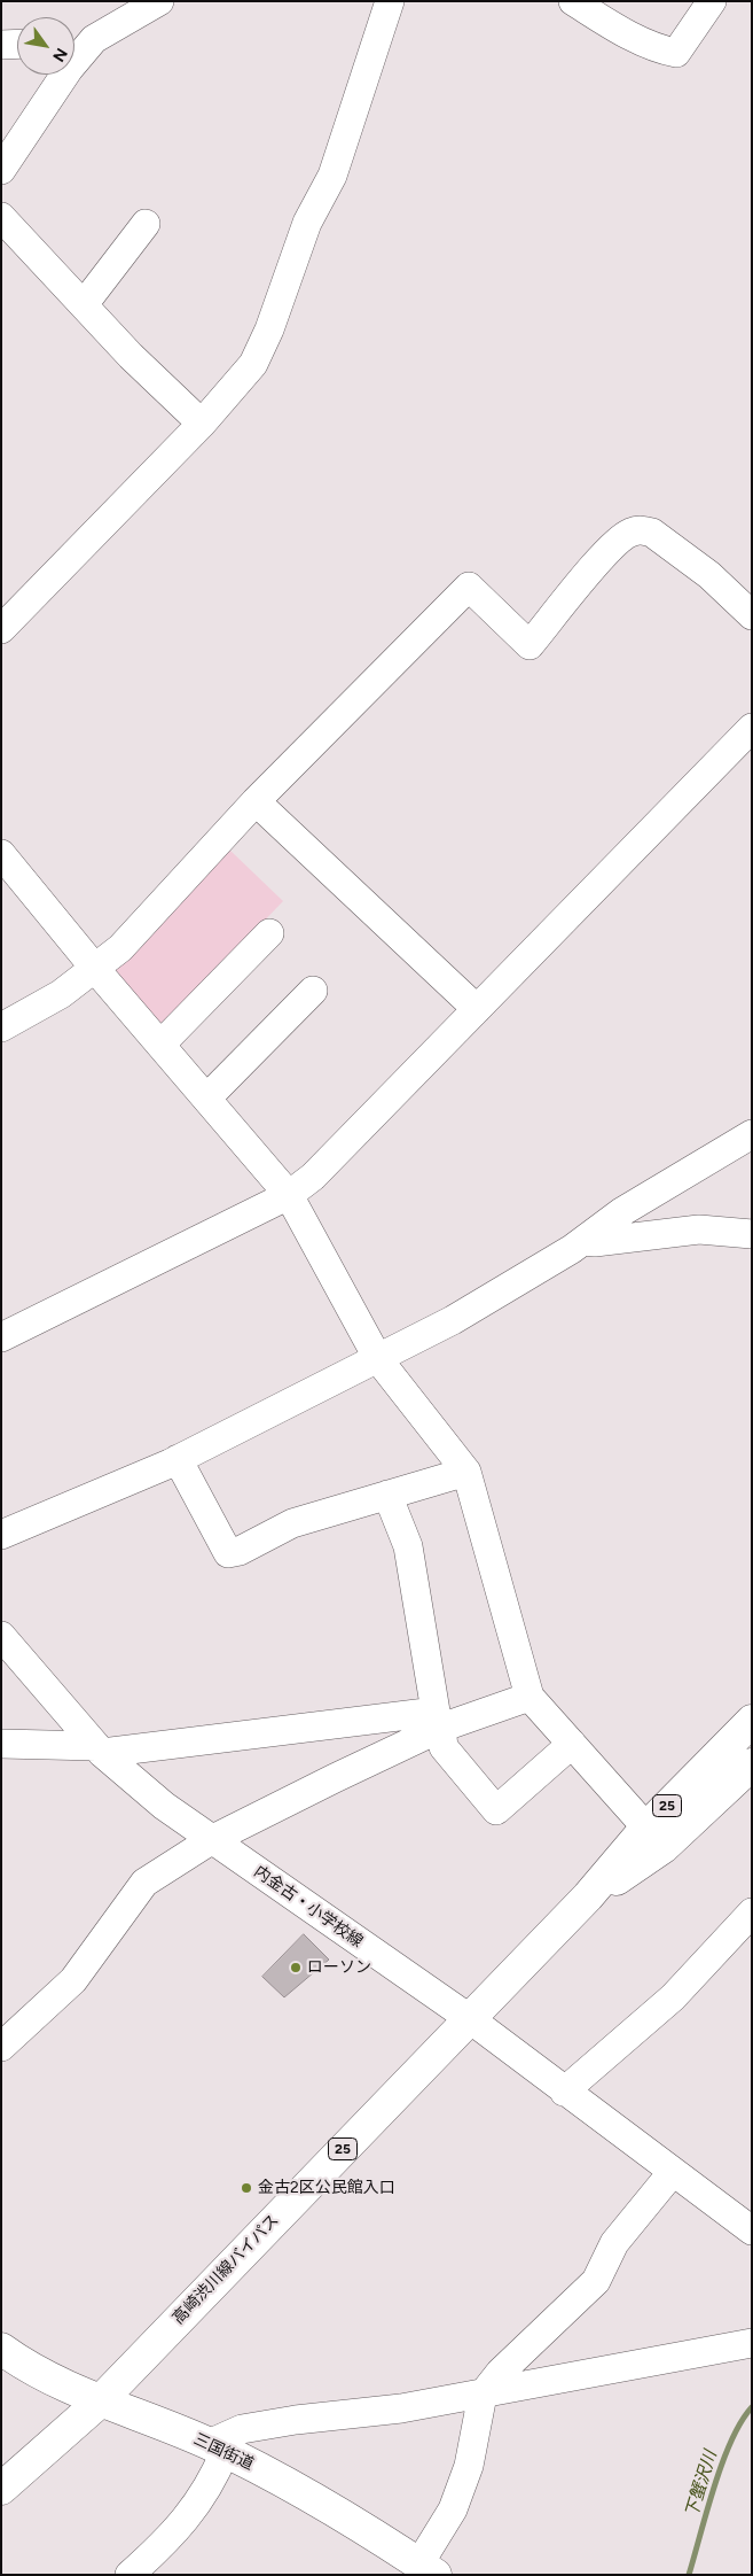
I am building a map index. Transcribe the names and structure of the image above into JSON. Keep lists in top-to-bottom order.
{
  "streets": {
    "main road": ["25", "高崎渋川線バイパス", "三国街道"],
    "street": ["内金古・小学校線"]
  },
  "crossings": [
    ["内金古・小学校線", "高崎渋川線バイパス"],
    ["高崎渋川線バイパス", "三国街道"]
  ],
  "water": ["下蟹沢川"],
  "places": ["ローソン", "金古2区公民館入口"],
  "north": "bottom right"
}
